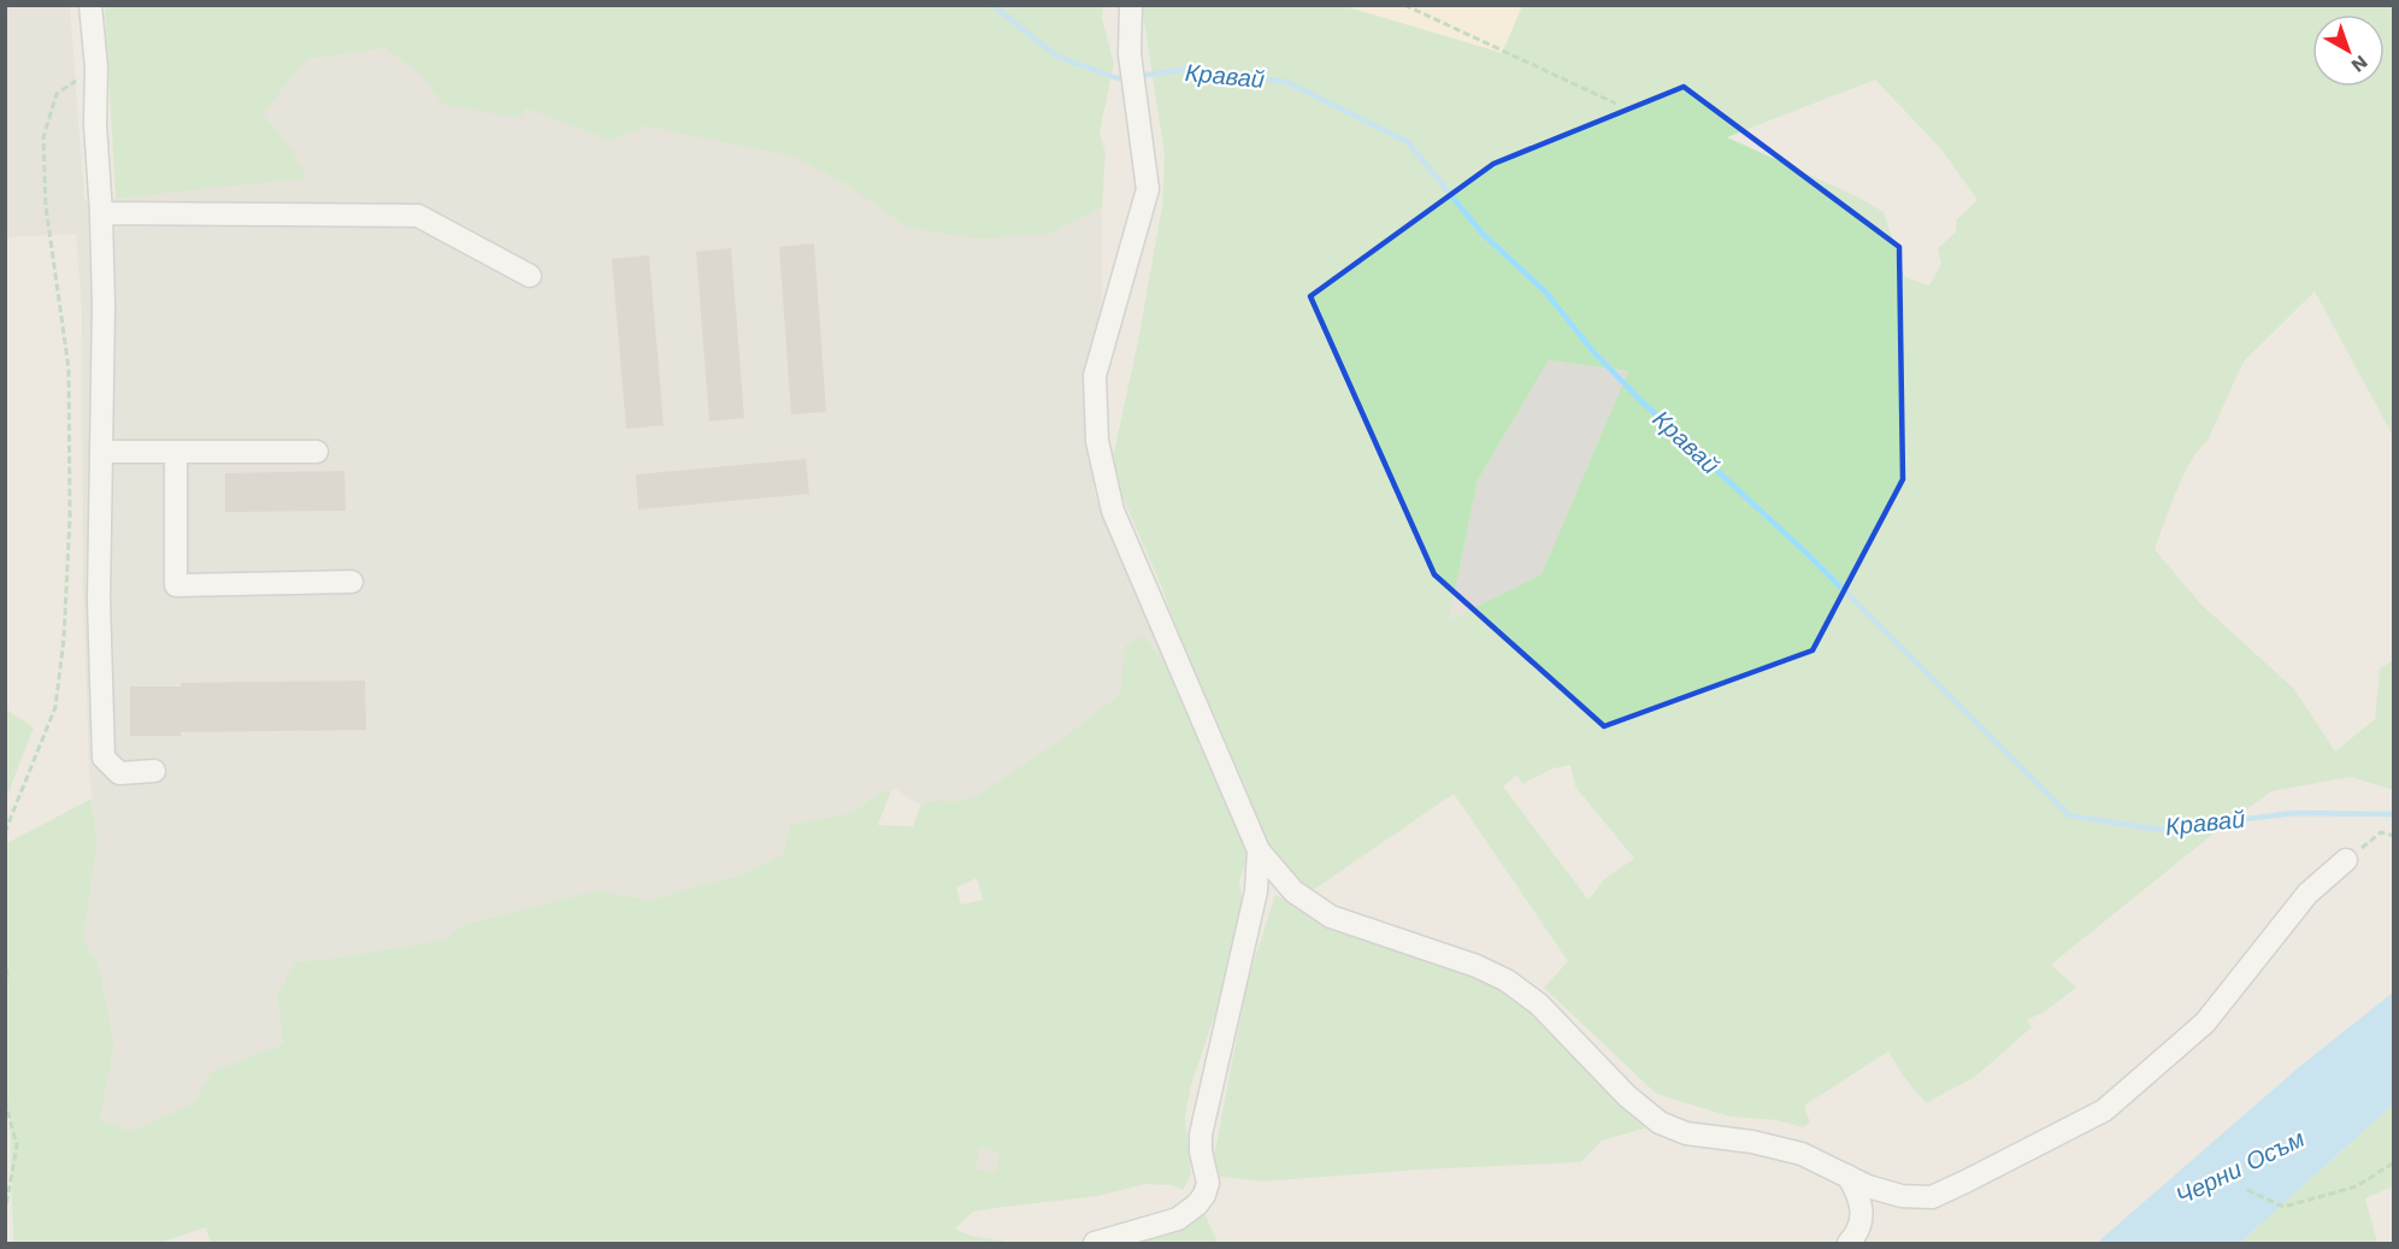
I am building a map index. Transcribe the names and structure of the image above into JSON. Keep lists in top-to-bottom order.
{
  "water": ["Кравай", "Черни Осъм"],
  "north": "bottom right"
}
